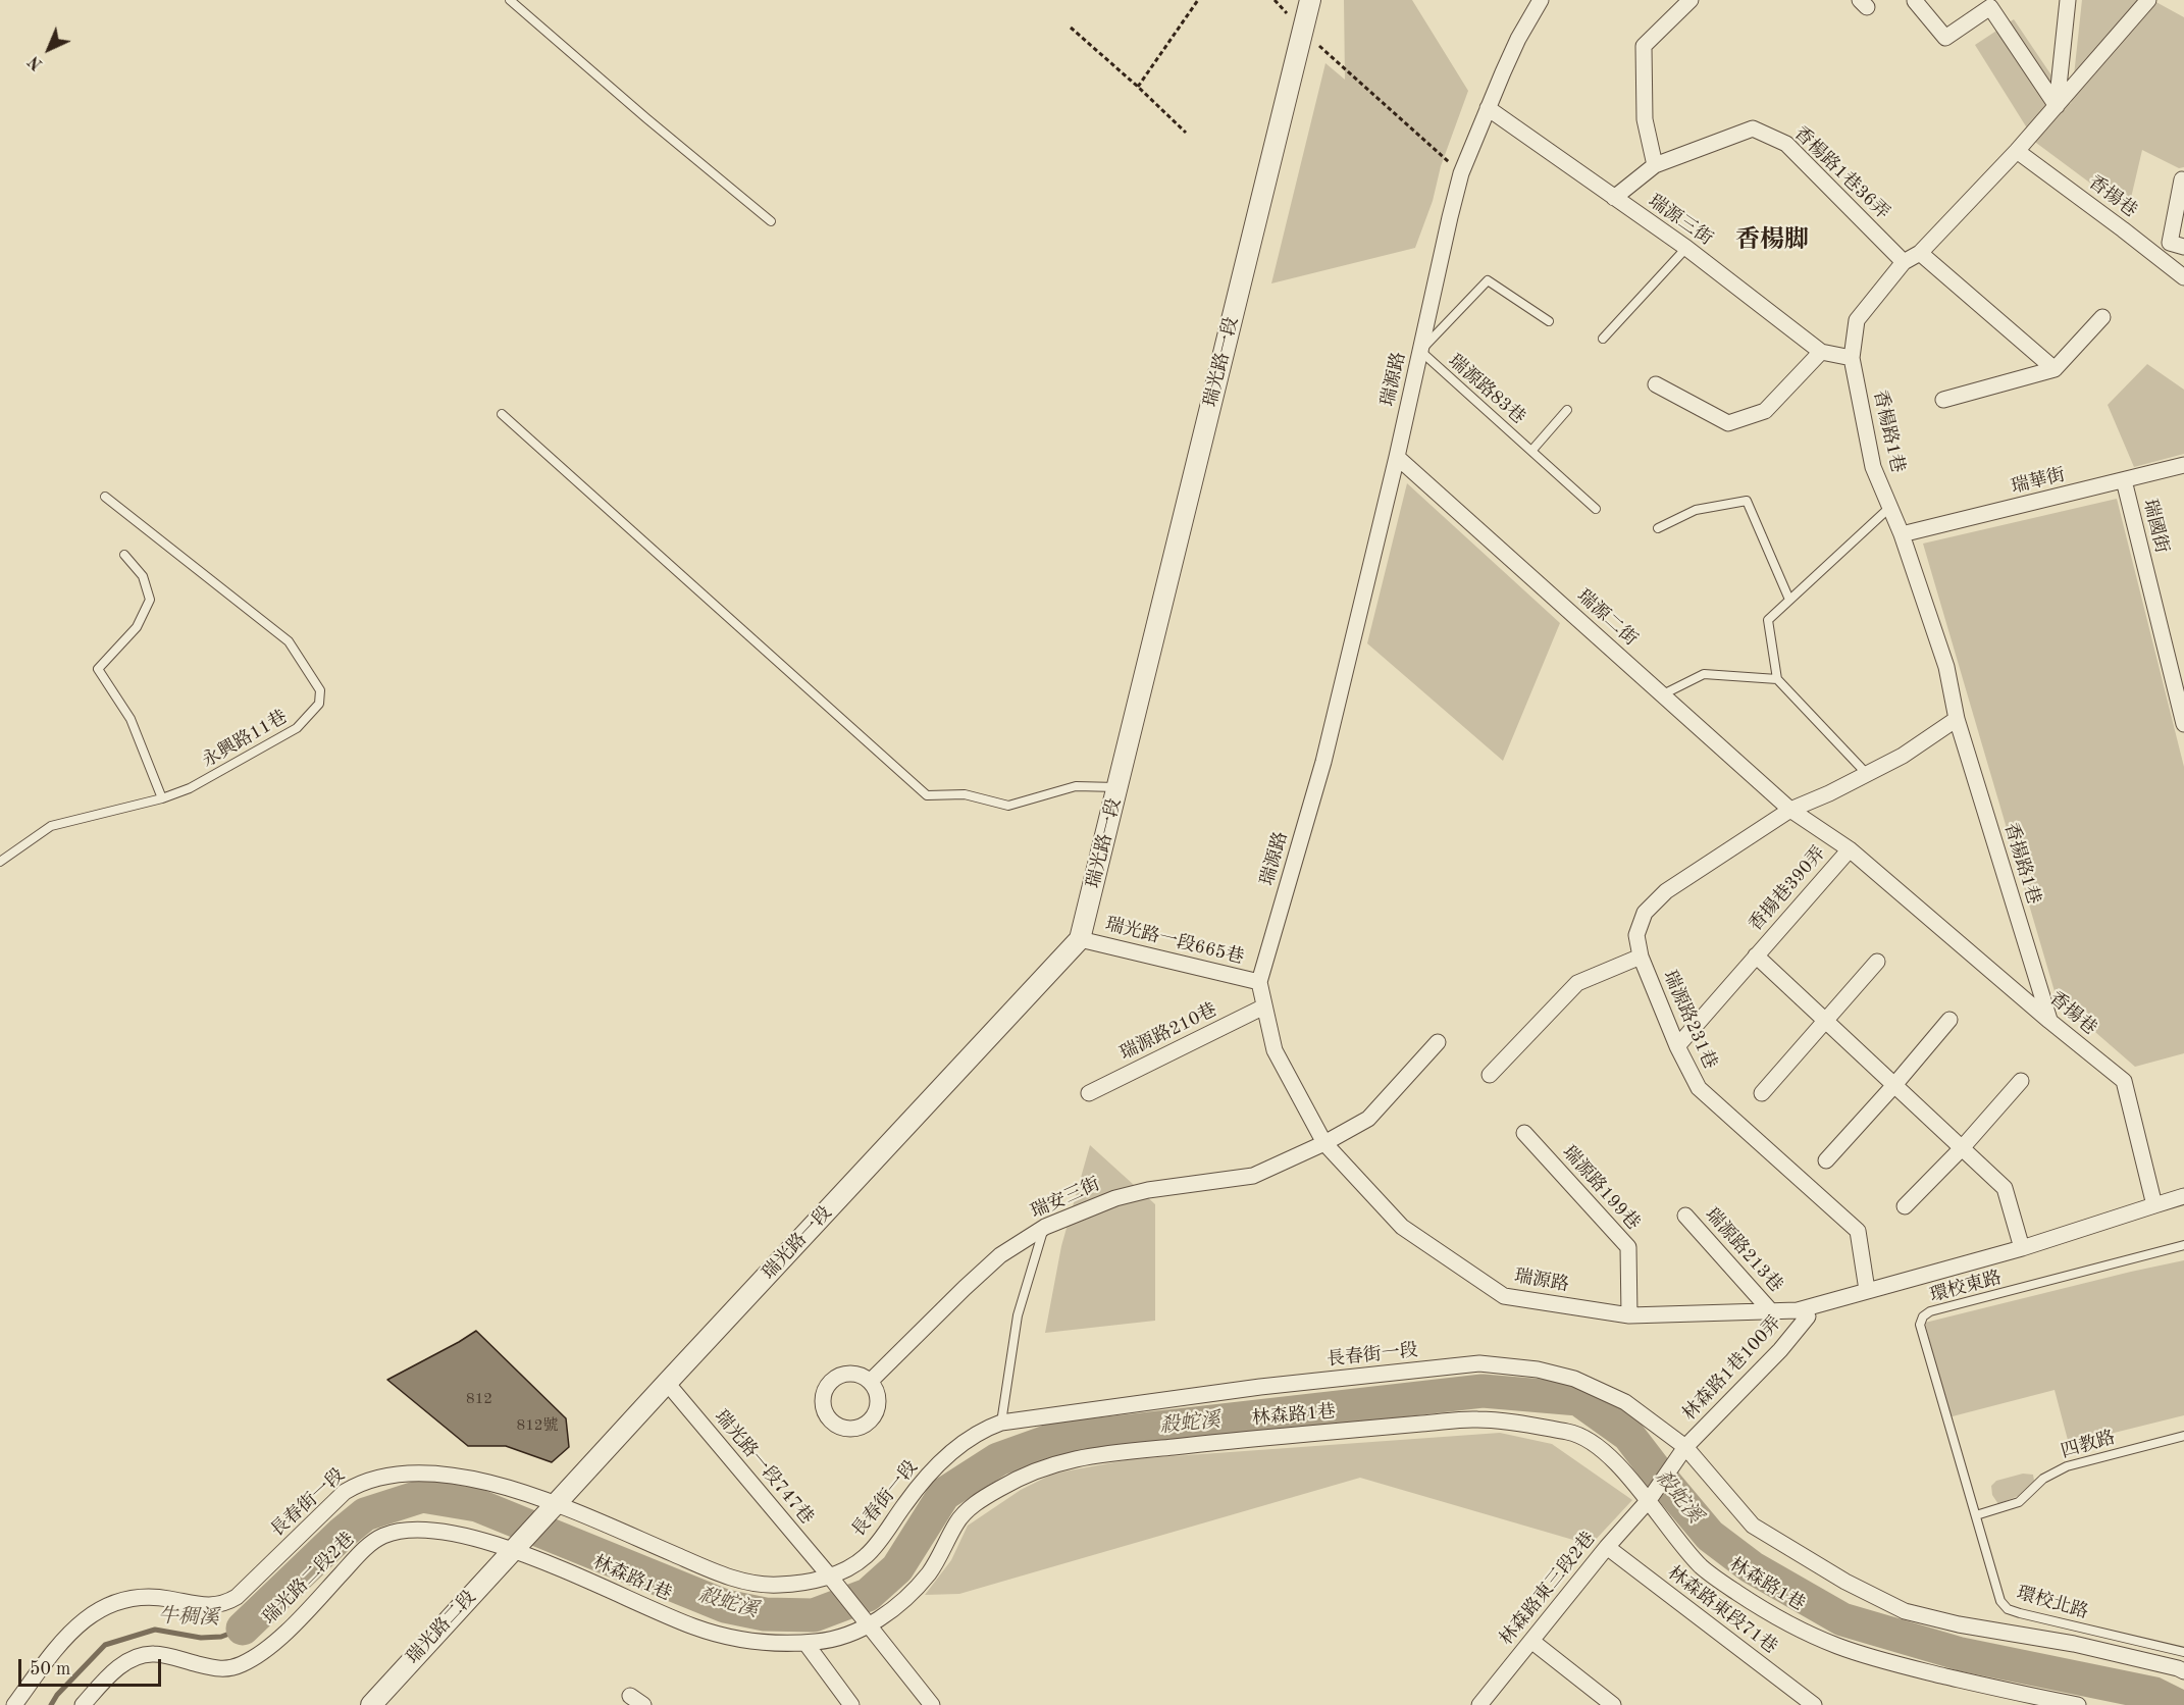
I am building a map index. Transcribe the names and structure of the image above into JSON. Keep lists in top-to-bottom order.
{
  "streets": {
    "street": [
      "香楊路1巷36弄",
      "香揚巷",
      "瑞源三街",
      "瑞光路一段",
      "瑞源路",
      "香楊路1巷",
      "瑞華街",
      "瑞國街",
      "瑞源二街",
      "香揚路1巷",
      "香揚巷390弄",
      "瑞光路一段665巷",
      "瑞源路231巷",
      "瑞源路210巷",
      "瑞源路199巷",
      "瑞安三街",
      "瑞源路213巷",
      "長春街一段",
      "林森路1巷100弄",
      "林森路1巷",
      "瑞光路一段747巷",
      "瑞光路二段2巷",
      "林森路東三段2巷",
      "林森路東段71巷",
      "瑞光路二段"
    ],
    "lane": [
      "瑞源路83巷",
      "永興路11巷",
      "環校東路",
      "四教路",
      "環校北路"
    ]
  },
  "crossings": [
    ["香楊路1巷36弄", "瑞源三街"],
    ["香楊路1巷36弄", "香楊路1巷"],
    ["香揚巷", "香楊路1巷"],
    ["香揚巷", "瑞源二街"],
    ["香揚巷", "香揚路1巷"],
    ["香揚巷", "香揚巷390弄"],
    ["香揚巷", "瑞源路231巷"],
    ["瑞源三街", "瑞源路"],
    ["瑞源三街", "香楊路1巷"],
    ["瑞光路一段", "瑞光路一段665巷"],
    ["瑞光路一段", "長春街一段"],
    ["瑞光路一段", "瑞光路一段747巷"],
    ["瑞光路一段", "瑞光路二段"],
    ["瑞源路", "瑞源路83巷"],
    ["瑞源路", "瑞源二街"],
    ["瑞源路", "瑞光路一段665巷"],
    ["瑞源路", "瑞源路231巷"],
    ["瑞源路", "瑞源路210巷"],
    ["瑞源路", "瑞源路199巷"],
    ["瑞源路", "瑞安三街"],
    ["瑞源路", "瑞源路213巷"],
    ["香楊路1巷", "瑞華街"],
    ["香楊路1巷", "香揚路1巷"],
    ["瑞華街", "瑞國街"],
    ["瑞源二街", "瑞源路231巷"],
    ["香揚巷390弄", "瑞源路231巷"],
    ["環校東路", "四教路"],
    ["環校東路", "環校北路"],
    ["長春街一段", "林森路1巷100弄"],
    ["長春街一段", "瑞光路一段747巷"],
    ["長春街一段", "瑞光路二段"],
    ["林森路1巷100弄", "林森路1巷"],
    ["林森路1巷100弄", "林森路東三段2巷"],
    ["林森路1巷", "瑞光路一段747巷"],
    ["林森路1巷", "瑞光路二段2巷"],
    ["林森路1巷", "林森路東三段2巷"],
    ["林森路1巷", "瑞光路二段"],
    ["四教路", "環校北路"],
    ["瑞光路二段2巷", "瑞光路二段"],
    ["林森路東三段2巷", "林森路東段71巷"]
  ],
  "districts": ["香楊脚"],
  "water": ["殺蛇溪", "牛稠溪"],
  "house_numbers": ["812", "812號"],
  "scale_bar": "50 m",
  "north": "bottom left"
}
